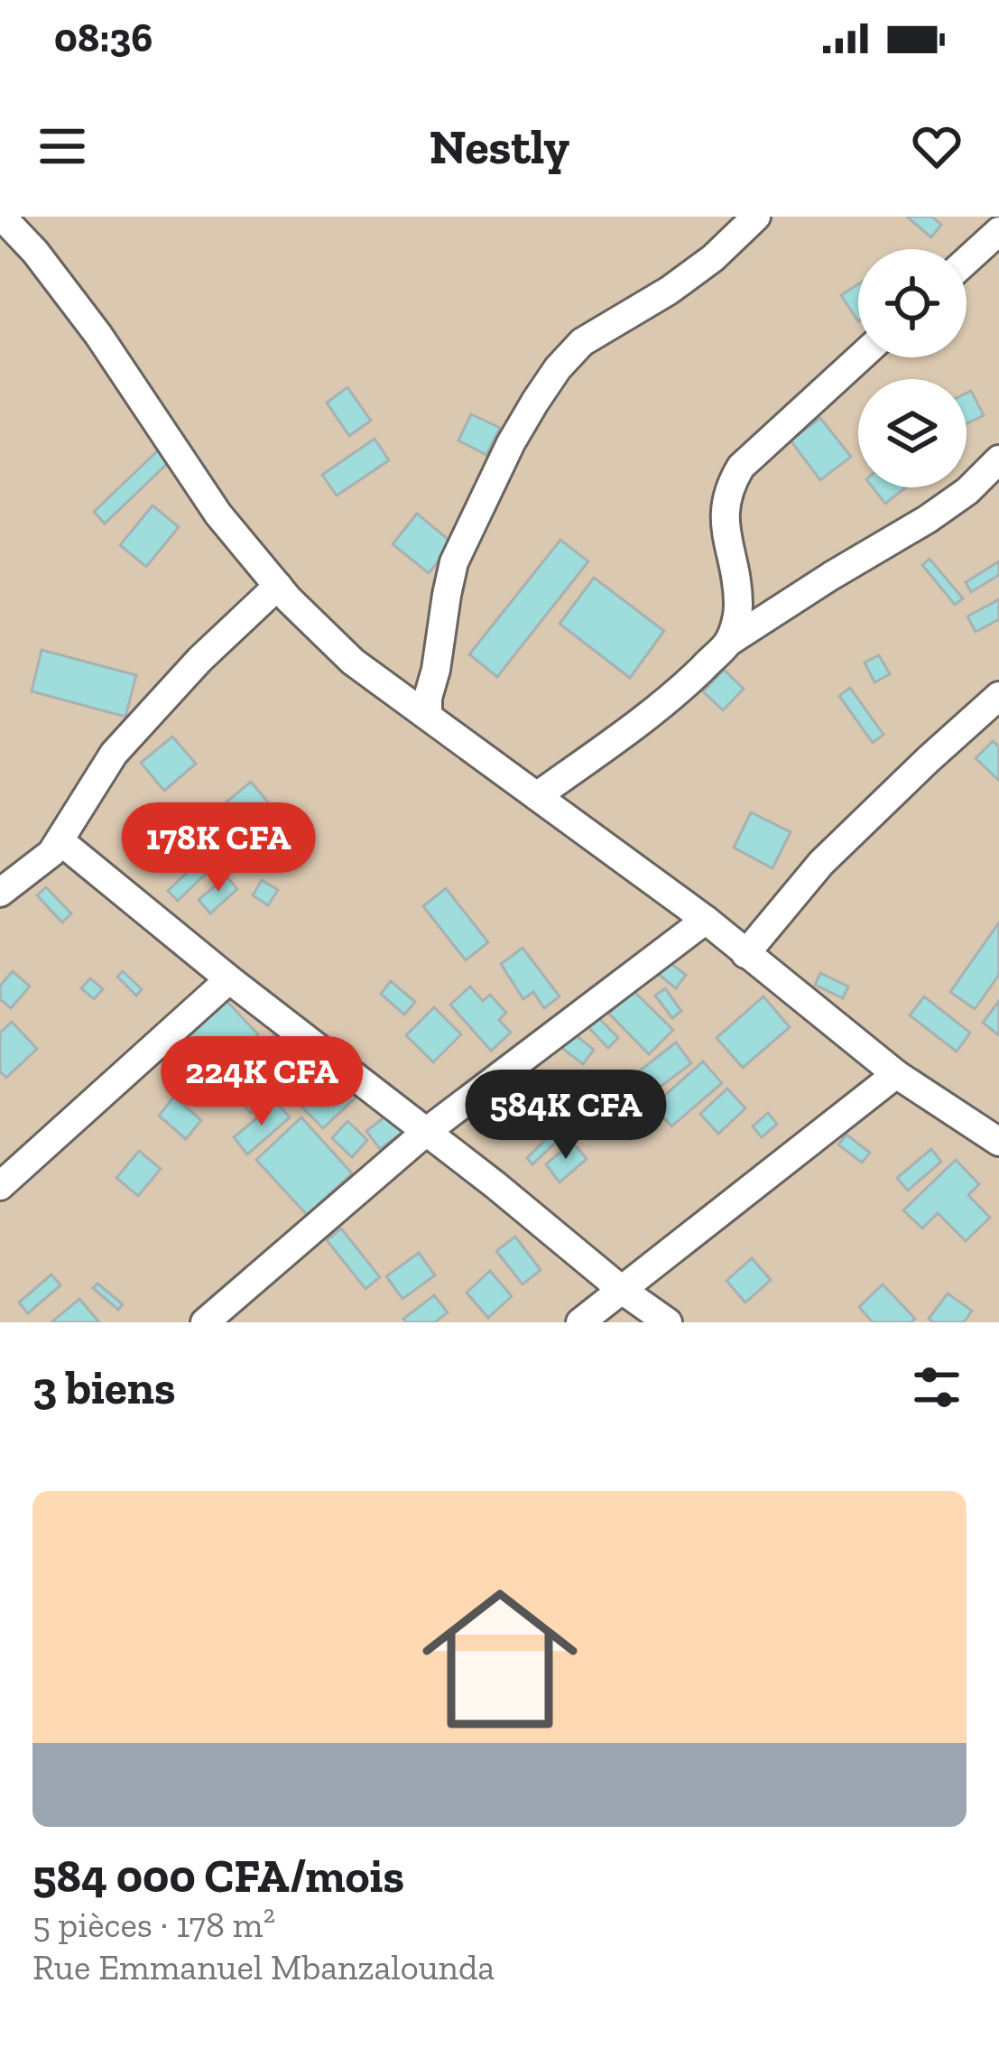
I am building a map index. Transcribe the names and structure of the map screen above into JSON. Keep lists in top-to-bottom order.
{
  "page": {
    "status": "08:36",
    "header": "Nestly",
    "price": ["178K CFA", "224K CFA", "584K CFA"],
    "heading": "3 biens",
    "list": [
      {
        "name": "584 000 CFA/mois",
        "note": "5 pièces · 178 m² · Rue Emmanuel Mbanzalounda"
      }
    ]
  }
}
